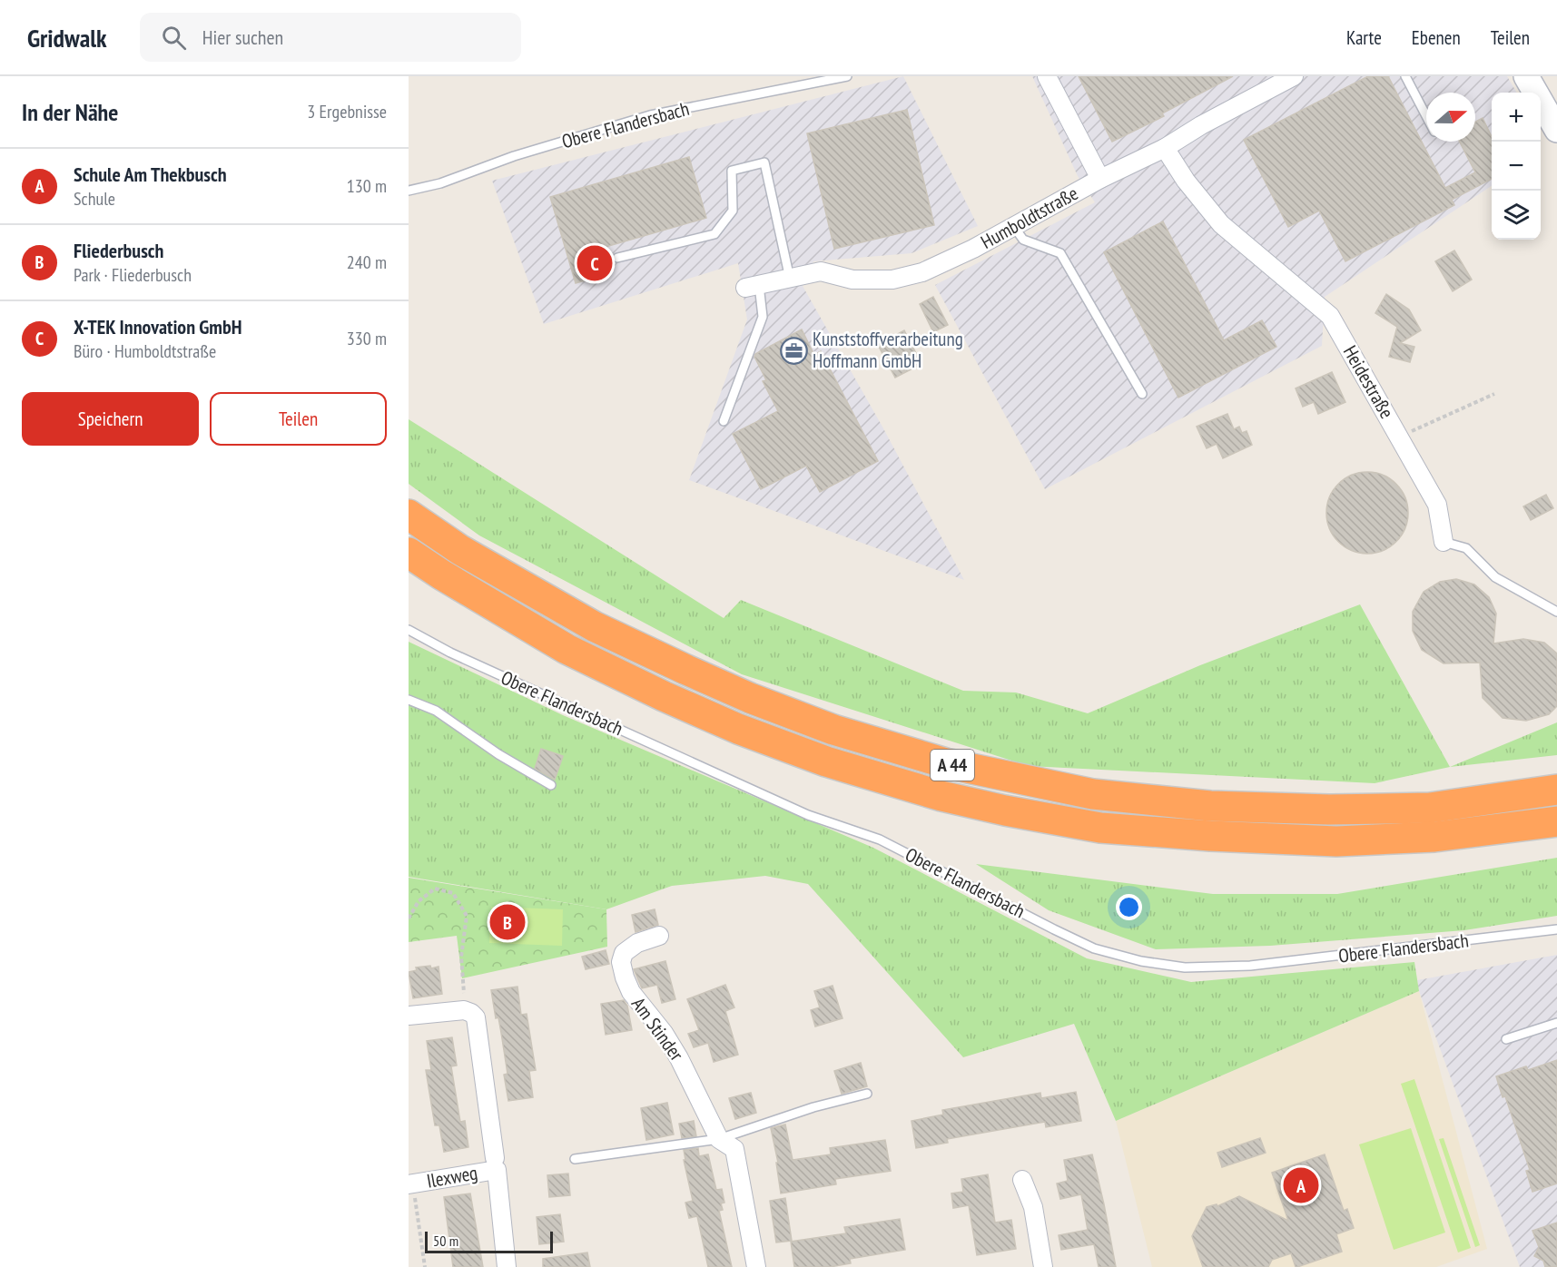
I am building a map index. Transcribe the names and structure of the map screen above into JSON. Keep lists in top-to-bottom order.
{
  "streets": {
    "highway": ["A 44"],
    "street": [
      "Humboldtstraße",
      "Heidestraße",
      "Am Stinder",
      "Ilexweg"
    ],
    "lane": ["Obere Flandersbach"]
  },
  "crossings": [
    ["Humboldtstraße", "Heidestraße"]
  ],
  "places": {
    "office": ["Kunststoffverarbeitung Hoffmann GmbH"]
  },
  "scale_bar": "50 m",
  "north": "right",
  "page": {
    "header": "Gridwalk",
    "search": "Hier suchen",
    "nav": ["Karte", "Ebenen", "Teilen"],
    "heading": ["In der Nähe", "3 Ergebnisse"],
    "map_buttons": ["+", "−"],
    "list": [
      {
        "mark": "A",
        "name": "Schule Am Thekbusch",
        "note": "Schule",
        "value": "130 m"
      },
      {
        "mark": "B",
        "name": "Fliederbusch",
        "note": "Park · Fliederbusch",
        "value": "240 m"
      },
      {
        "mark": "C",
        "name": "X-TEK Innovation GmbH",
        "note": "Büro · Humboldtstraße",
        "value": "330 m"
      }
    ],
    "pins": ["C", "B", "A"],
    "buttons": ["Speichern", "Teilen"],
    "scale": "50 m"
  }
}
